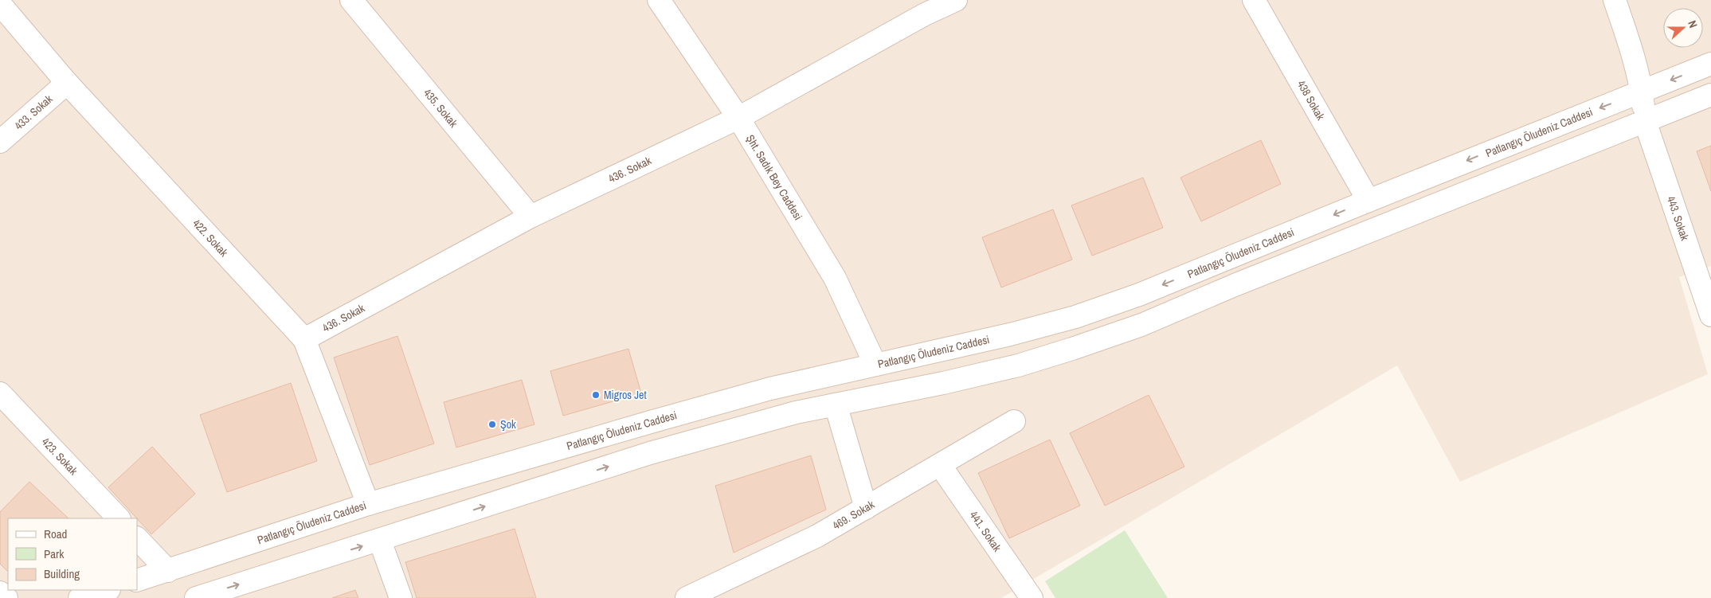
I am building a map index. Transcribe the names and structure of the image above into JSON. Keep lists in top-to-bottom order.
{
  "streets": {
    "street": [
      "438 Sokak",
      "435. Sokak",
      "433. Sokak",
      "Patlangıç Öludeniz Caddesi",
      "436. Sokak",
      "Şht. Sadık Bey Caddesi",
      "443. Sokak",
      "422. Sokak",
      "423. Sokak",
      "469. Sokak",
      "441. Sokak"
    ]
  },
  "crossings": [
    ["438 Sokak", "Patlangıç Öludeniz Caddesi"],
    ["435. Sokak", "436. Sokak"],
    ["433. Sokak", "422. Sokak"],
    ["Patlangıç Öludeniz Caddesi", "Şht. Sadık Bey Caddesi"],
    ["Patlangıç Öludeniz Caddesi", "443. Sokak"],
    ["Patlangıç Öludeniz Caddesi", "422. Sokak"],
    ["436. Sokak", "Şht. Sadık Bey Caddesi"],
    ["436. Sokak", "422. Sokak"],
    ["469. Sokak", "441. Sokak"]
  ],
  "places": ["Migros Jet", "Şok"],
  "legend": ["Road", "Park", "Building"],
  "north": "right"
}
